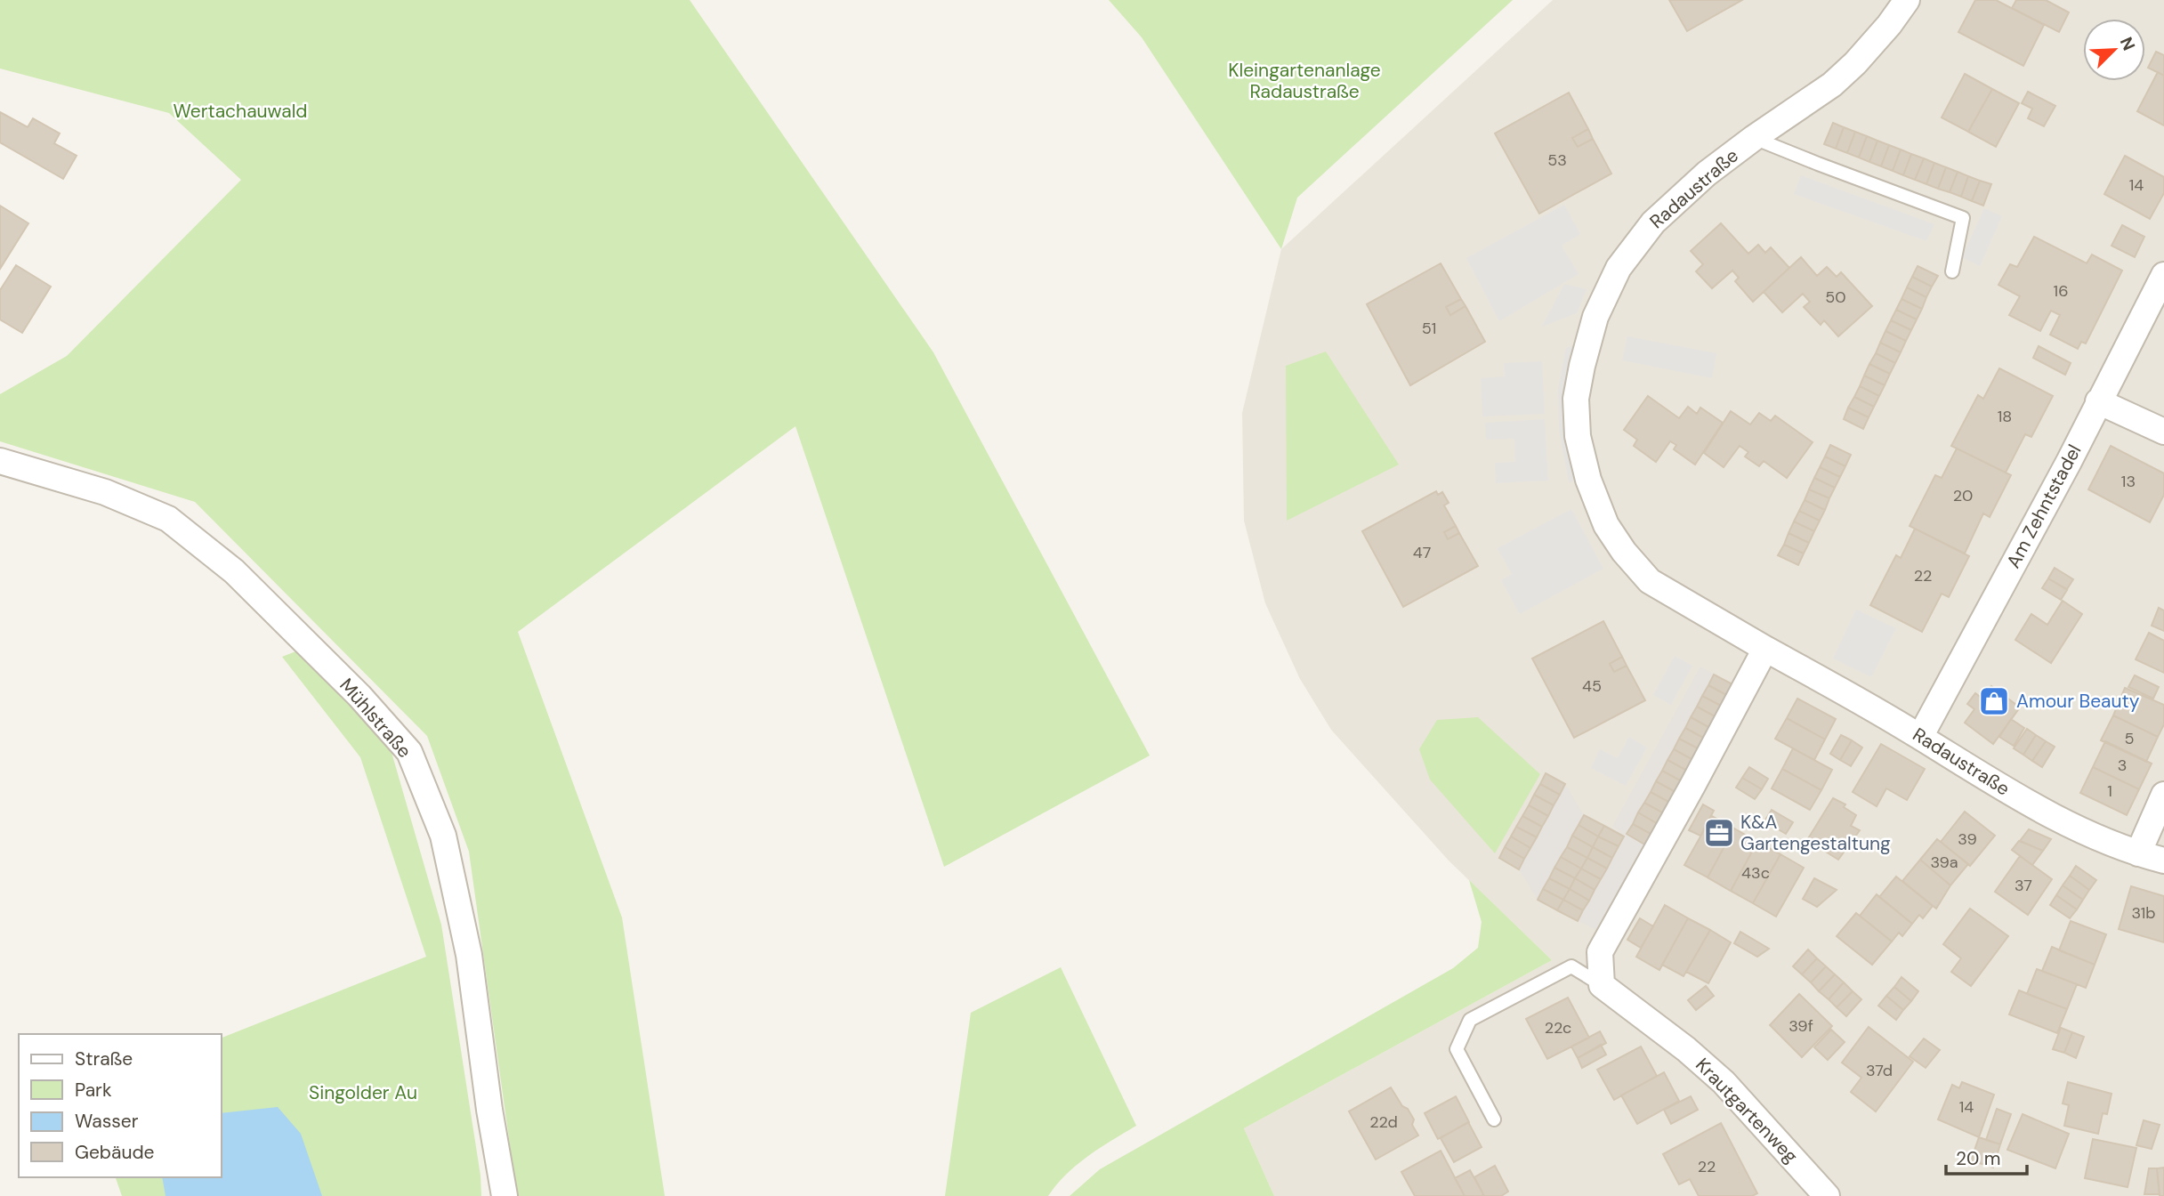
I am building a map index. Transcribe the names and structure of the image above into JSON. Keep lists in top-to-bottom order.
{
  "streets": {
    "street": [
      "Radaustraße",
      "Am Zehntstadel",
      "Mühlstraße",
      "Krautgartenweg"
    ]
  },
  "crossings": [
    ["Radaustraße", "Am Zehntstadel"]
  ],
  "parks": ["Kleingartenanlage Radaustraße", "Wertachauwald", "Singolder Au"],
  "places": {
    "shop": ["Amour Beauty"],
    "office": ["K&A Gartengestaltung"]
  },
  "house_numbers": [
    "53",
    "14",
    "16",
    "50",
    "51",
    "18",
    "13",
    "20",
    "47",
    "22",
    "45",
    "5",
    "3",
    "1",
    "39",
    "39a",
    "43c",
    "37",
    "31b",
    "39f",
    "22c",
    "37d",
    "14",
    "22d",
    "22"
  ],
  "legend": [
    "Straße",
    "Park",
    "Wasser",
    "Gebäude"
  ],
  "scale_bar": "20 m",
  "north": "top right"
}
